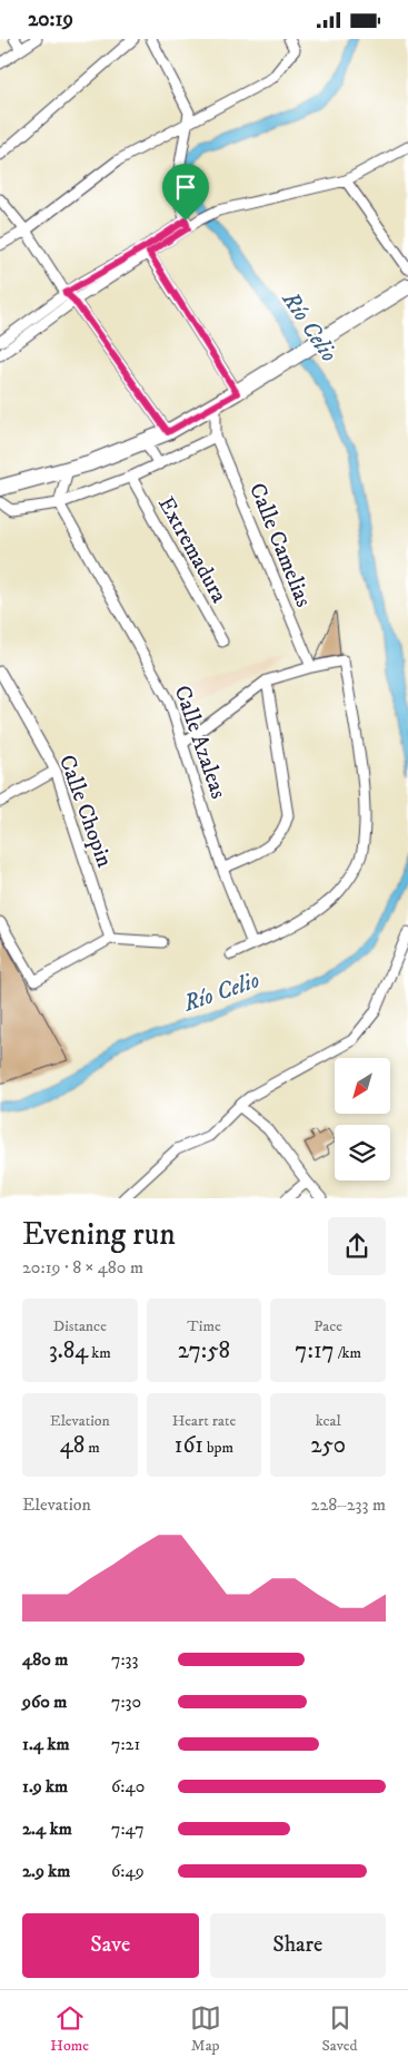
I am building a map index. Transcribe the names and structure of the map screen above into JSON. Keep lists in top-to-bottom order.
{
  "streets": {
    "street": [
      "Calle Camelias",
      "Extremadura",
      "Calle Azaleas",
      "Calle Chopin"
    ]
  },
  "water": ["Río Celio"],
  "north": "bottom left",
  "page": {
    "status": "20:19",
    "heading": ["Evening run", "20:19 · 8 × 480 m"],
    "stats": [
      ["Distance", "3.84 km"],
      ["Time", "27:58"],
      ["Pace", "7:17 /km"],
      ["Elevation", "48 m"],
      ["Heart rate", "161 bpm"],
      ["kcal", "250"]
    ],
    "chart": ["Elevation", "228–233 m"],
    "list": [
      {
        "name": "480 m",
        "note": "7:33"
      },
      {
        "name": "960 m",
        "note": "7:30"
      },
      {
        "name": "1.4 km",
        "note": "7:21"
      },
      {
        "name": "1.9 km",
        "note": "6:40"
      },
      {
        "name": "2.4 km",
        "note": "7:47"
      },
      {
        "name": "2.9 km",
        "note": "6:49"
      }
    ],
    "buttons": ["Save", "Share"],
    "tabs": ["Home", "Map", "Saved"]
  }
}
